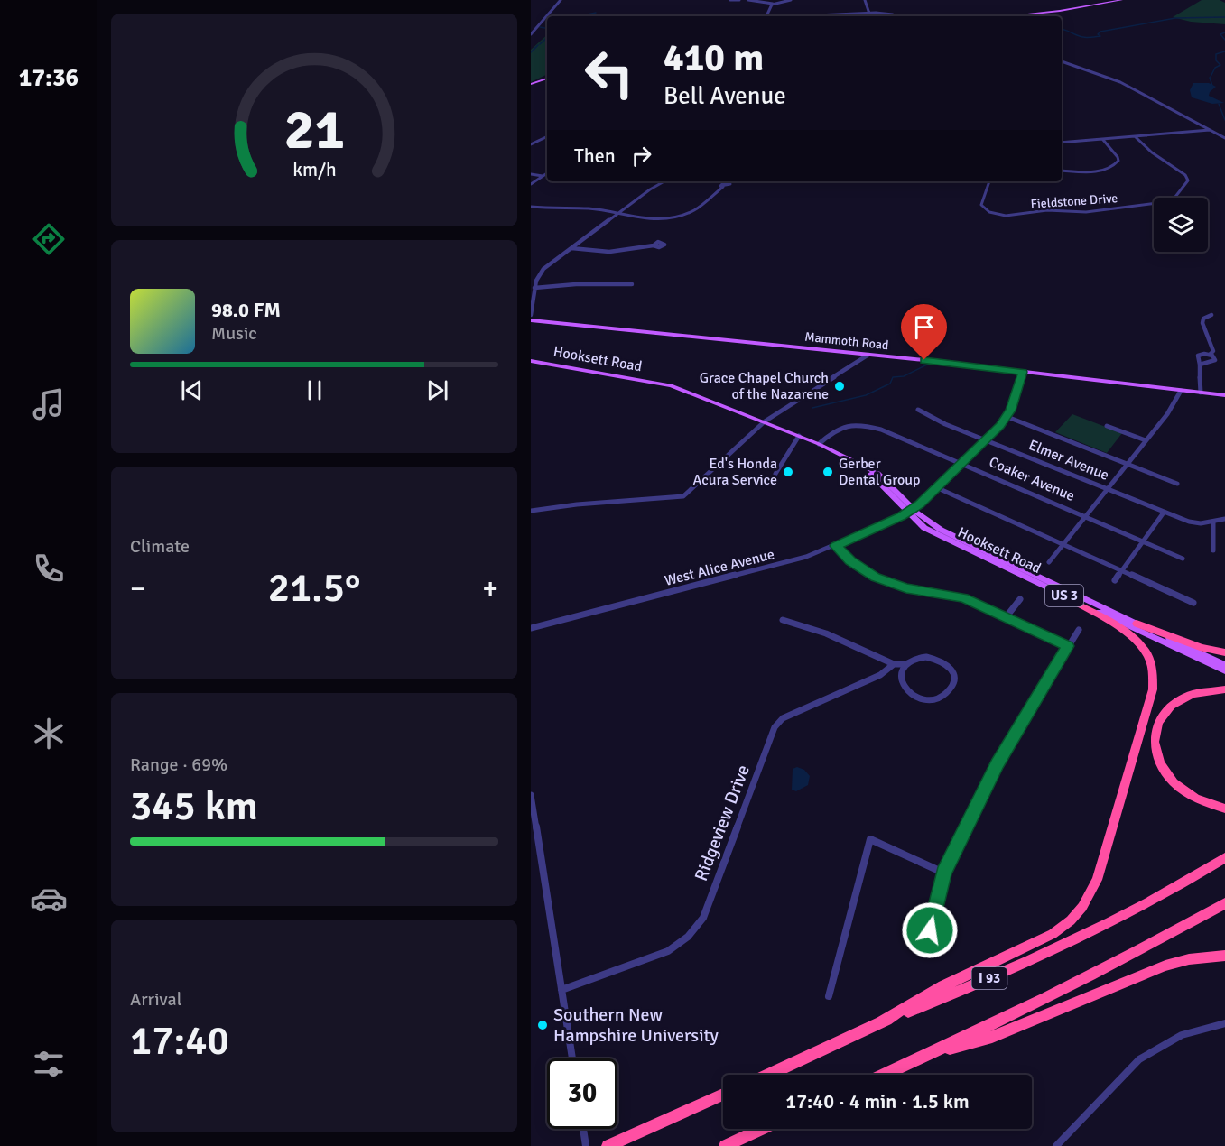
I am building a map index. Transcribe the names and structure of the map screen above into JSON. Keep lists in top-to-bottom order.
{
  "streets": {
    "highway": ["I 93"],
    "main road": ["Mammoth Road", "Hooksett Road", "US 3"],
    "street": [
      "Fieldstone Drive",
      "Elmer Avenue",
      "Coaker Avenue",
      "West Alice Avenue",
      "Ridgeview Drive"
    ]
  },
  "crossings": [
    ["Hooksett Road", "Coaker Avenue"],
    ["Hooksett Road", "West Alice Avenue"],
    ["Elmer Avenue", "West Alice Avenue"],
    ["Coaker Avenue", "West Alice Avenue"]
  ],
  "places": [
    "Grace Chapel Church of the Nazarene",
    "Ed's Honda Acura Service",
    "Gerber Dental Group",
    "Southern New Hampshire University"
  ],
  "page": {
    "tabs": "17:36",
    "turn": ["410 m", "Bell Avenue"],
    "then": "Then",
    "song": ["98.0 FM", "Music"],
    "tile": [
      "Climate",
      ["Range · 69%", "345 km"],
      ["Arrival", "17:40"]
    ],
    "heat": ["−", "21.5°", "+"],
    "limit": "30",
    "trip": "17:40 · 4 min · 1.5 km",
    "gauge": ["21", "km/h"]
  }
}
